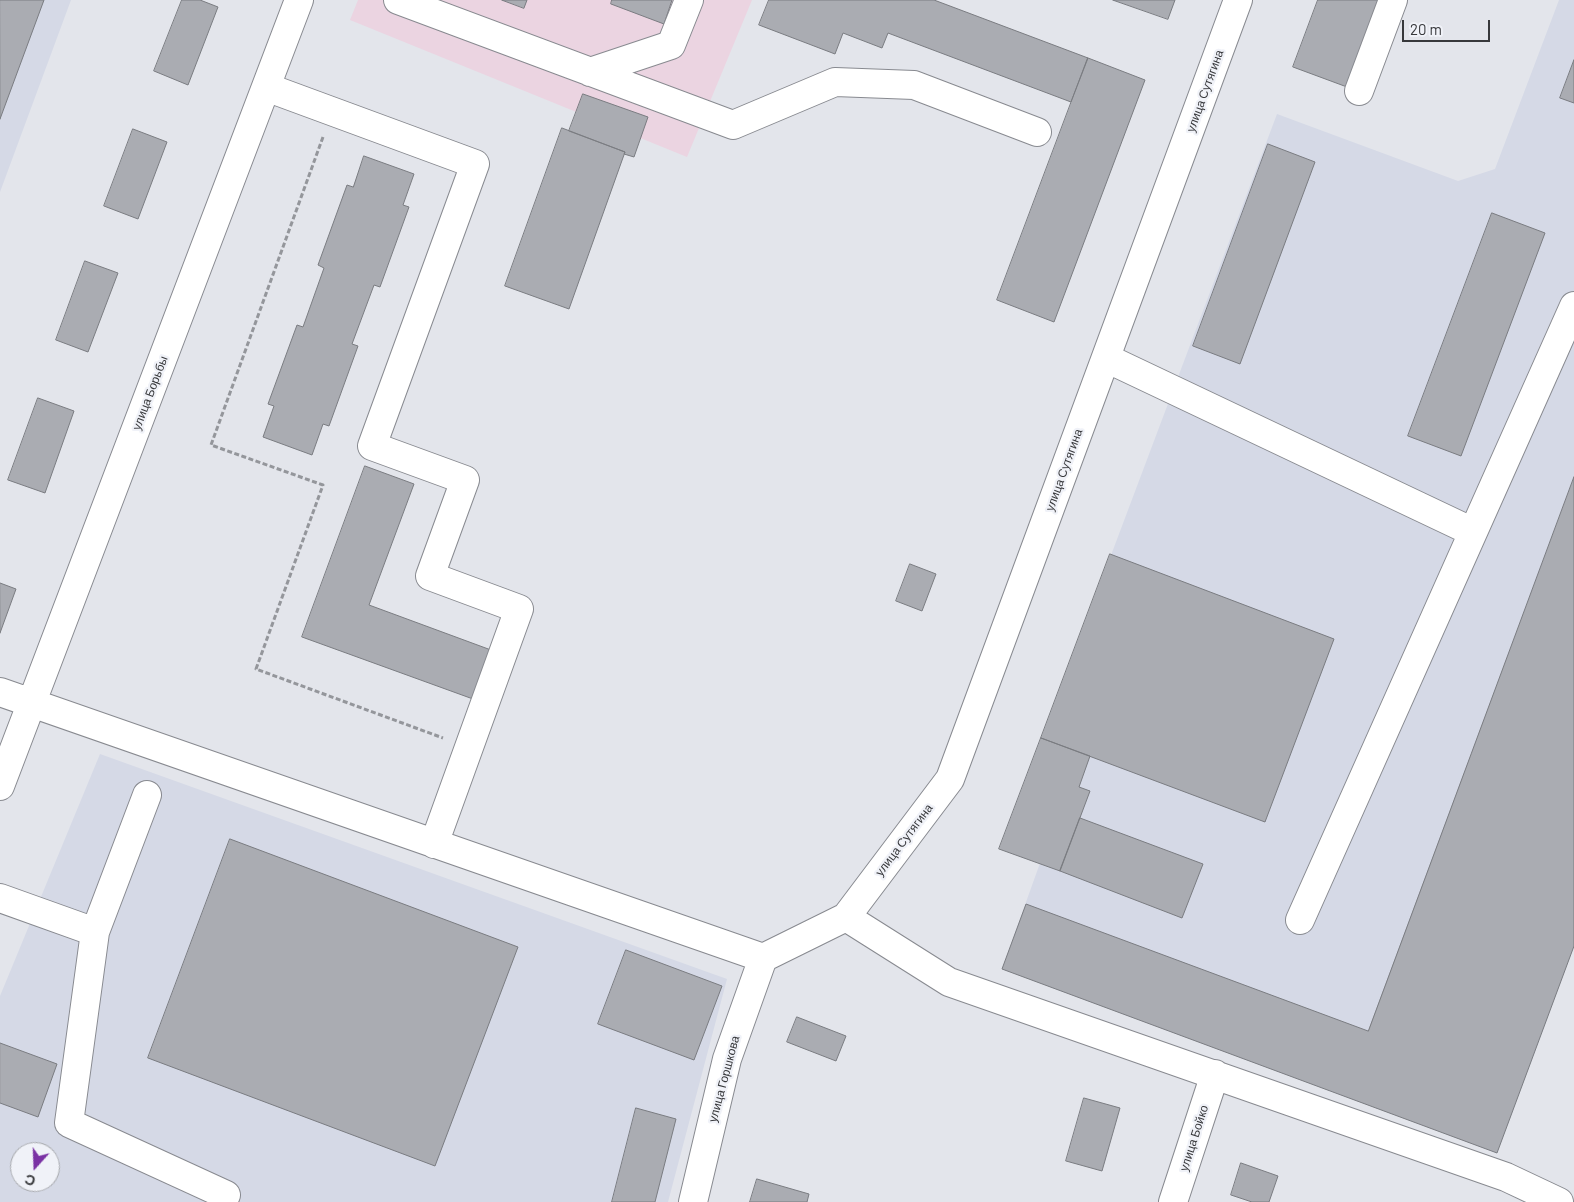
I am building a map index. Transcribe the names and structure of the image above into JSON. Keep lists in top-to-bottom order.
{
  "streets": {
    "street": [
      "улица Сутягина",
      "улица Борьбы",
      "улица Горшкова",
      "улица Бойко"
    ]
  },
  "scale_bar": "20 m",
  "north": "bottom"
}
